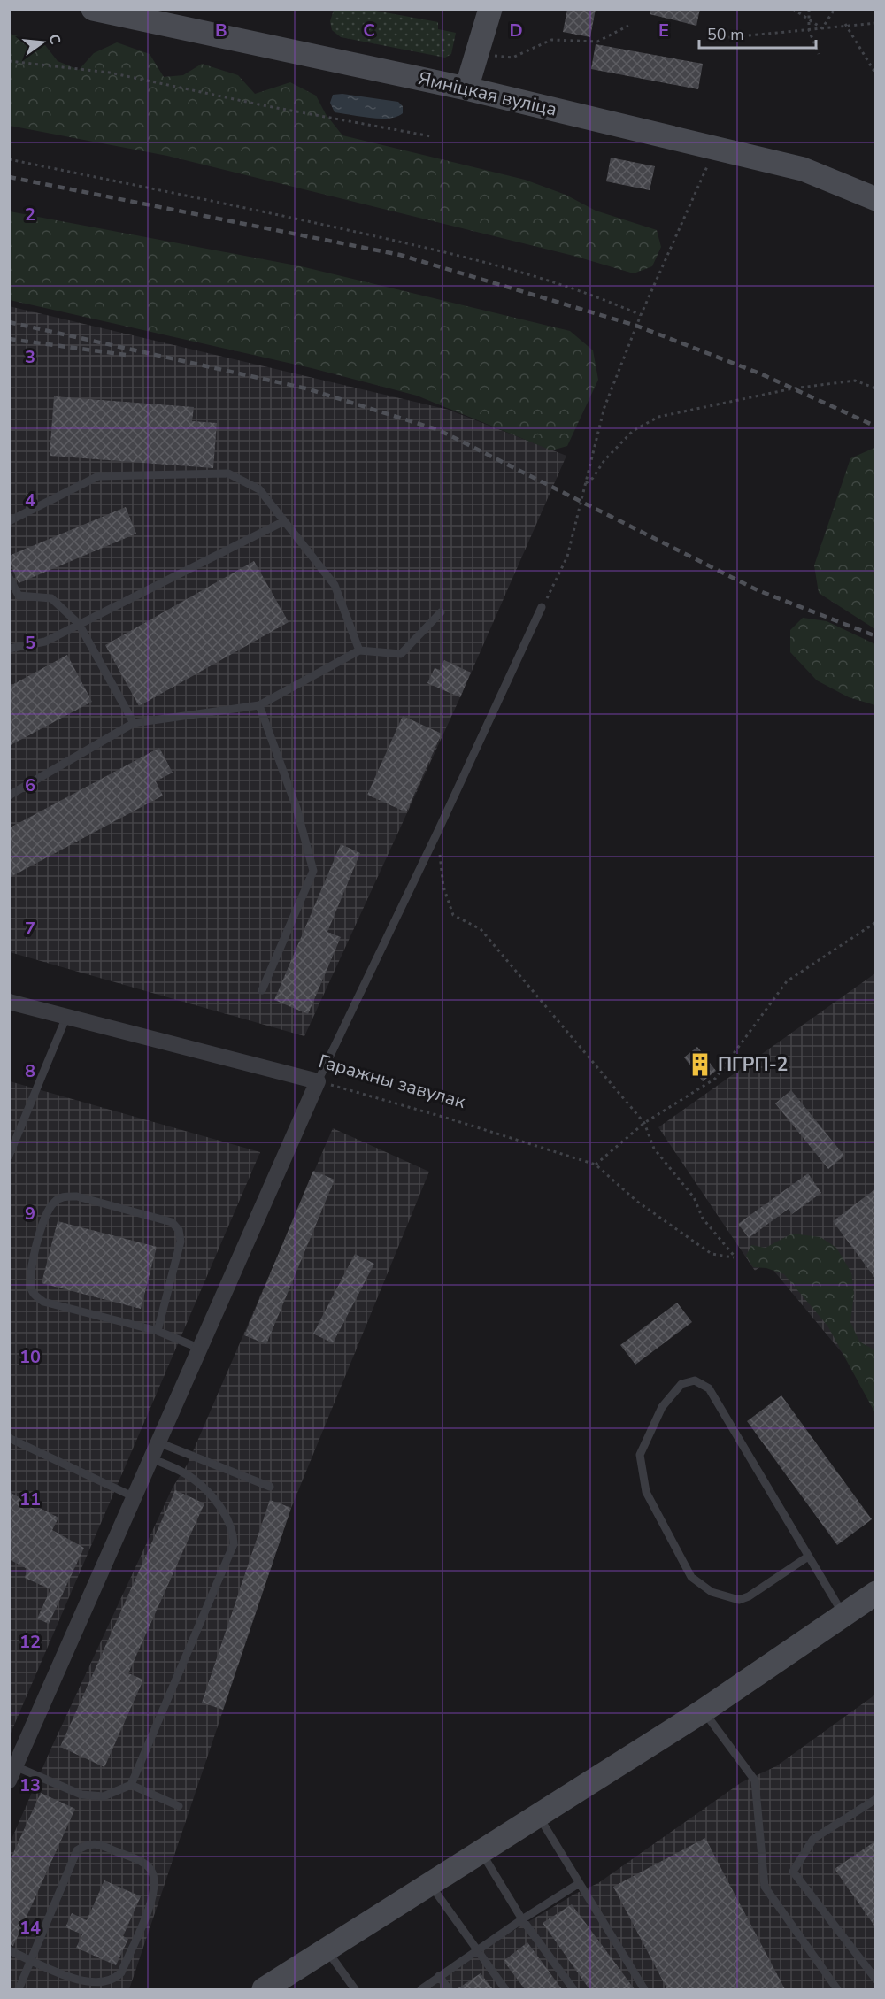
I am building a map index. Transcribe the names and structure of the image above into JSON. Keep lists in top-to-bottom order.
{
  "streets": {
    "street": ["Ямніцкая вуліца", "Гаражны завулак"]
  },
  "places": {
    "building": ["ПГРП-2"]
  },
  "scale_bar": "50 m",
  "north": "right",
  "grid": {
    "columns": [
      "B",
      "C",
      "D",
      "E"
    ],
    "rows": [
      "2",
      "3",
      "4",
      "5",
      "6",
      "7",
      "8",
      "9",
      "10",
      "11",
      "12",
      "13",
      "14"
    ]
  }
}
